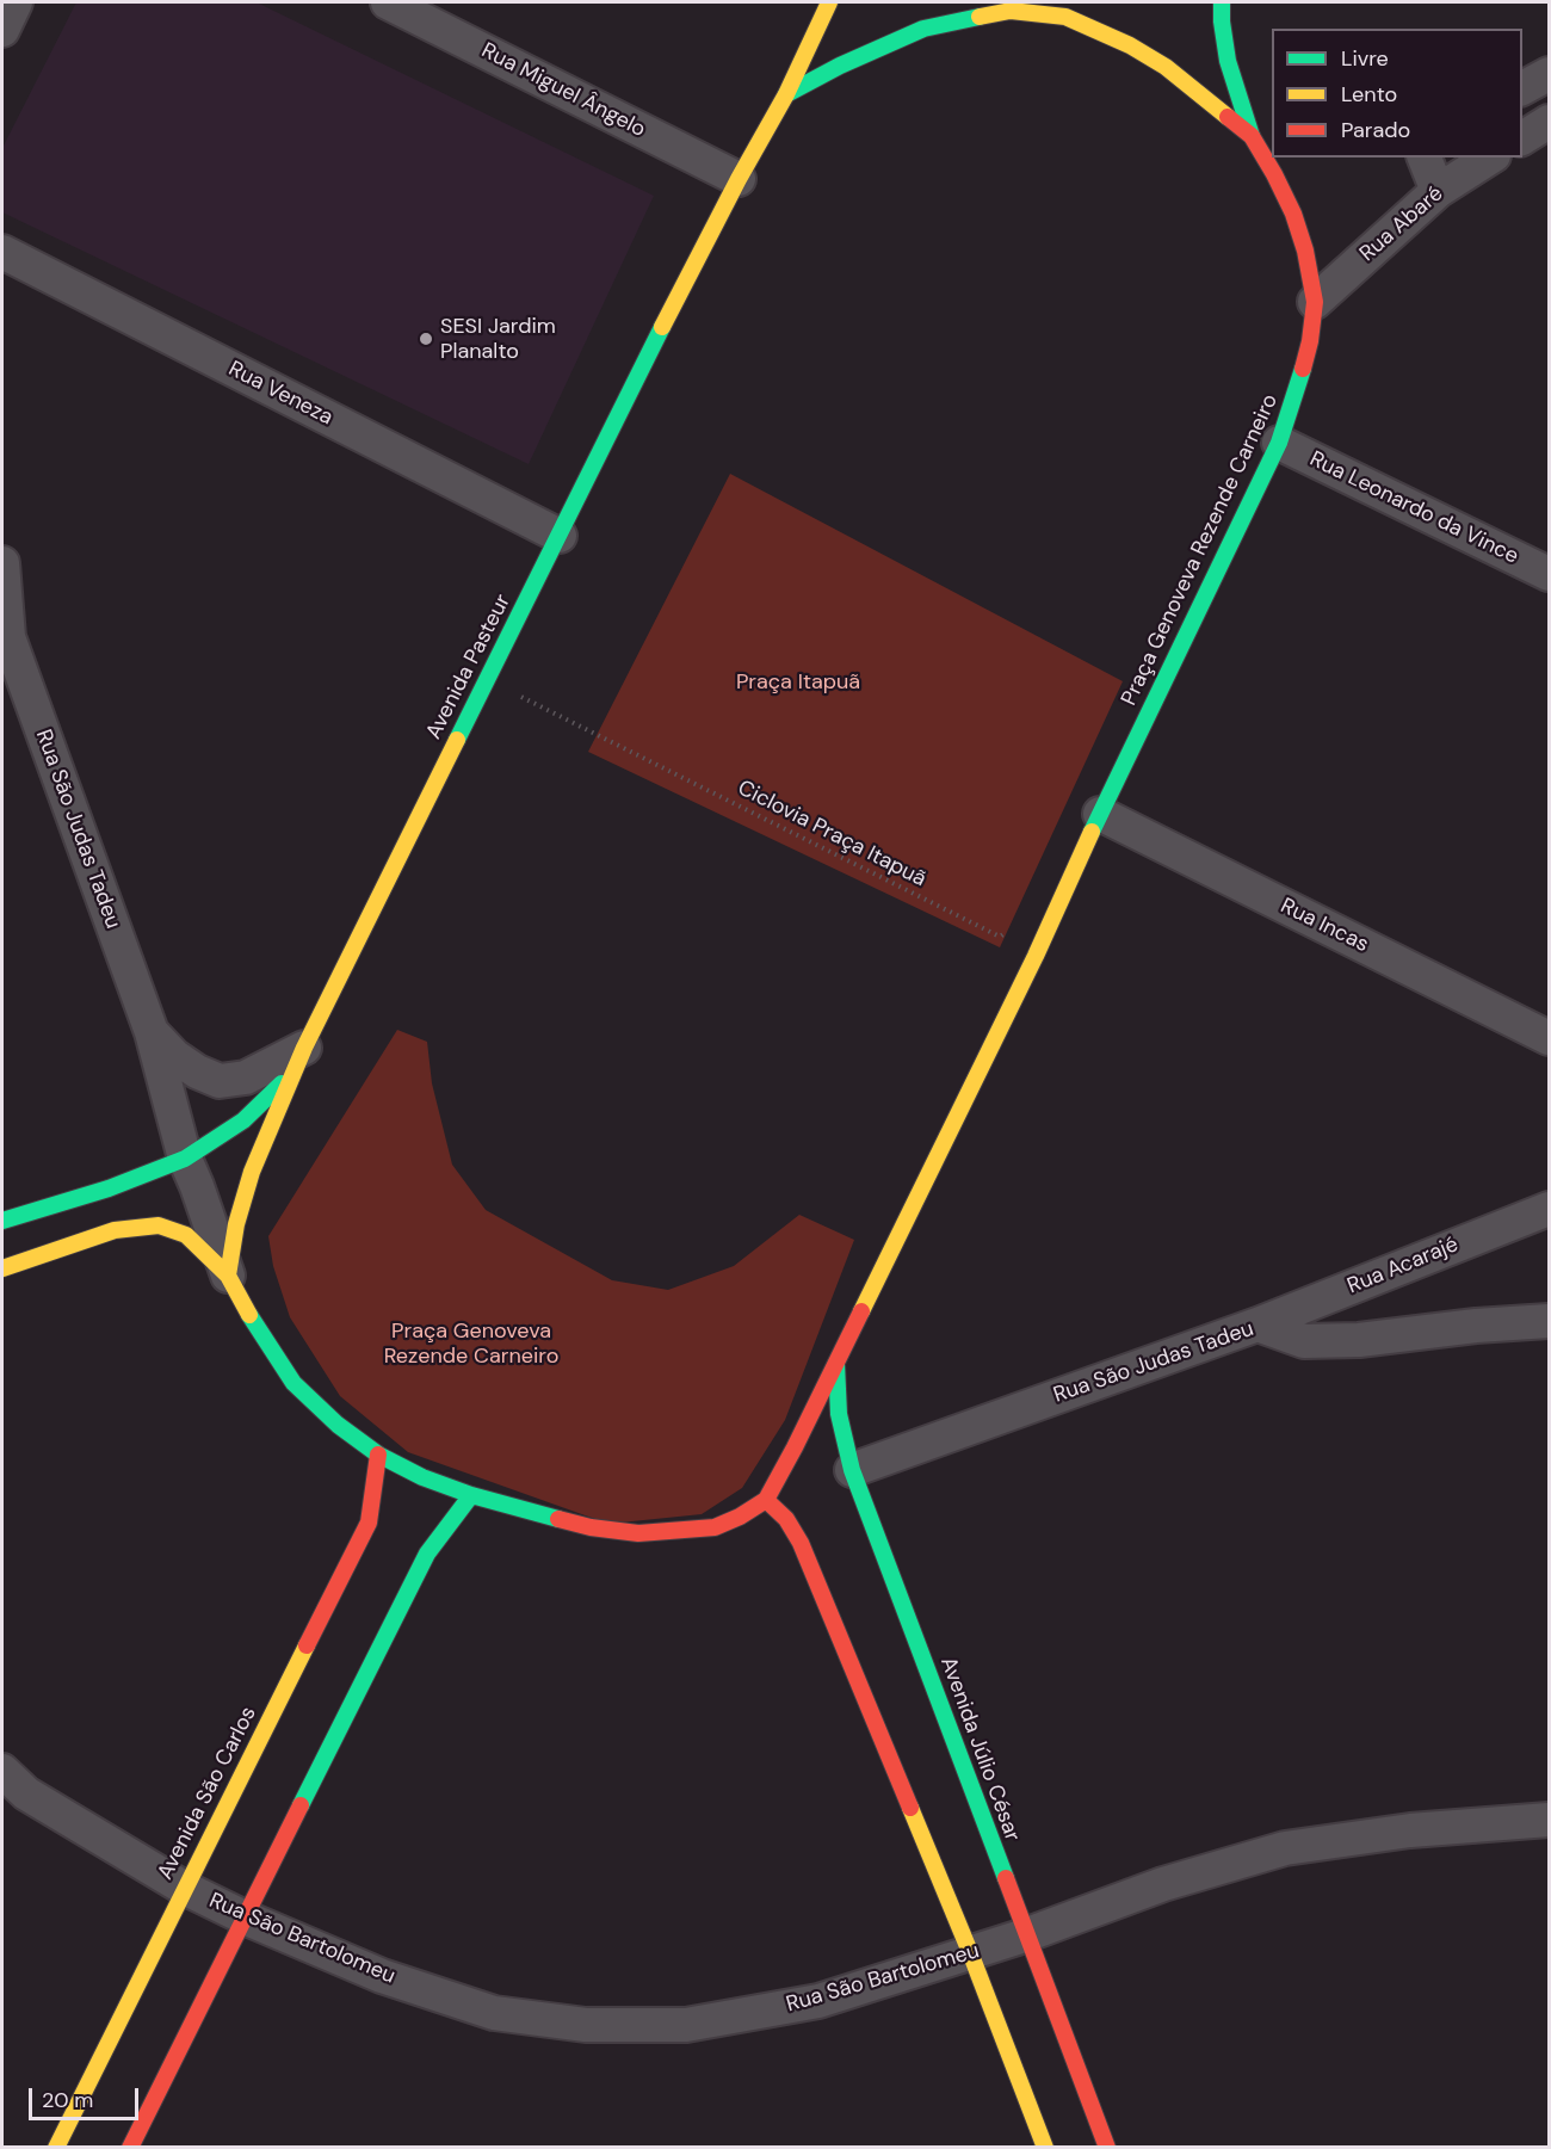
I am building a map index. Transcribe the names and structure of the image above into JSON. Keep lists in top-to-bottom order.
{
  "streets": {
    "main road": [
      "Praça Genoveva Rezende Carneiro",
      "Avenida Pasteur",
      "Rua São Judas Tadeu",
      "Avenida Júlio César",
      "Avenida São Carlos"
    ],
    "street": [
      "Rua Miguel Ângelo",
      "Rua Abaré",
      "Rua Veneza",
      "Rua Leonardo da Vince",
      "Rua Incas",
      "Rua Acarajé",
      "Rua São Bartolomeu"
    ],
    "path": ["Ciclovia Praça Itapuã"]
  },
  "crossings": [
    ["Rua Miguel Ângelo", "Avenida Pasteur"],
    ["Rua Abaré", "Praça Genoveva Rezende Carneiro"],
    ["Rua Veneza", "Avenida Pasteur"],
    ["Rua Leonardo da Vince", "Praça Genoveva Rezende Carneiro"],
    ["Praça Genoveva Rezende Carneiro", "Avenida Pasteur"],
    ["Praça Genoveva Rezende Carneiro", "Rua Incas"],
    ["Praça Genoveva Rezende Carneiro", "Avenida Júlio César"],
    ["Avenida Pasteur", "Rua São Judas Tadeu"],
    ["Avenida Pasteur", "Ciclovia Praça Itapuã"],
    ["Rua São Judas Tadeu", "Rua Acarajé"],
    ["Rua São Judas Tadeu", "Avenida Júlio César"],
    ["Rua São Judas Tadeu", "Avenida São Carlos"],
    ["Avenida Júlio César", "Rua São Bartolomeu"],
    ["Avenida São Carlos", "Rua São Bartolomeu"]
  ],
  "parks": ["Praça Itapuã", "Praça Genoveva Rezende Carneiro"],
  "places": ["SESI Jardim Planalto"],
  "legend": ["Livre", "Lento", "Parado"],
  "scale_bar": "20 m"
}
